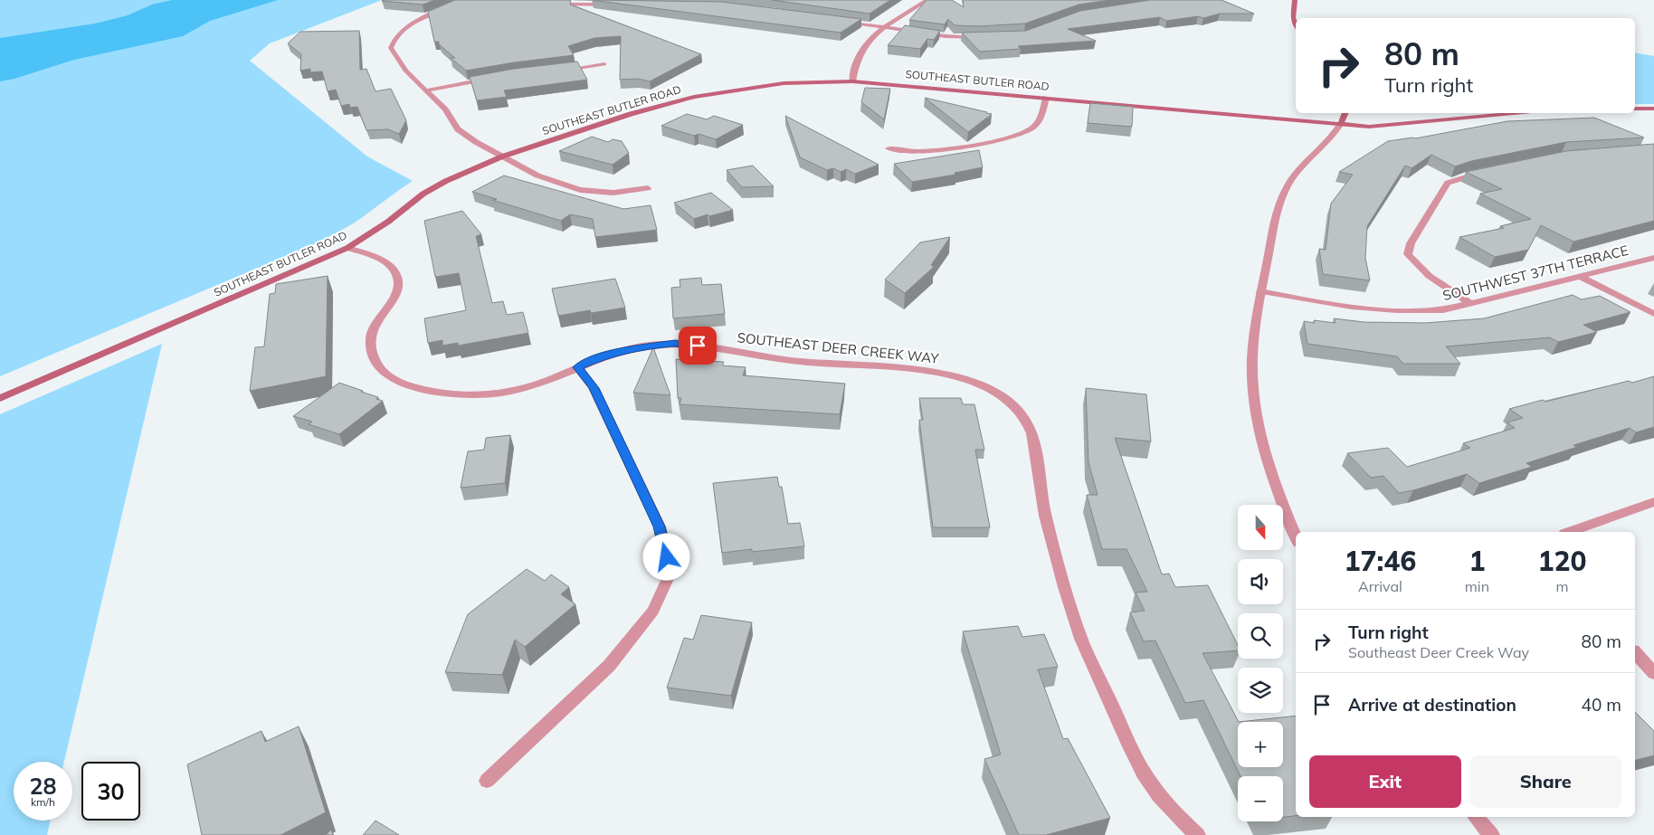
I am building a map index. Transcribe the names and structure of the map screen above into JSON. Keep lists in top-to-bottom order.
{
  "streets": {
    "main road": ["SOUTHEAST BUTLER ROAD"],
    "street": ["SOUTHWEST 37TH TERRACE", "SOUTHEAST DEER CREEK WAY"]
  },
  "crossings": [
    ["SOUTHEAST BUTLER ROAD", "SOUTHEAST DEER CREEK WAY"]
  ],
  "north": "bottom",
  "page": {
    "turn": ["80 m", "Turn right"],
    "map_buttons": ["+", "−"],
    "eta": [
      "17:46",
      "Arrival",
      "1",
      "min",
      "120",
      "m"
    ],
    "list": [
      {
        "name": "Turn right",
        "note": "Southeast Deer Creek Way",
        "value": "80 m"
      },
      {
        "name": "Arrive at destination",
        "value": "40 m"
      }
    ],
    "buttons": ["Exit", "Share"],
    "speed": "28 km/h",
    "limit": "30"
  }
}
